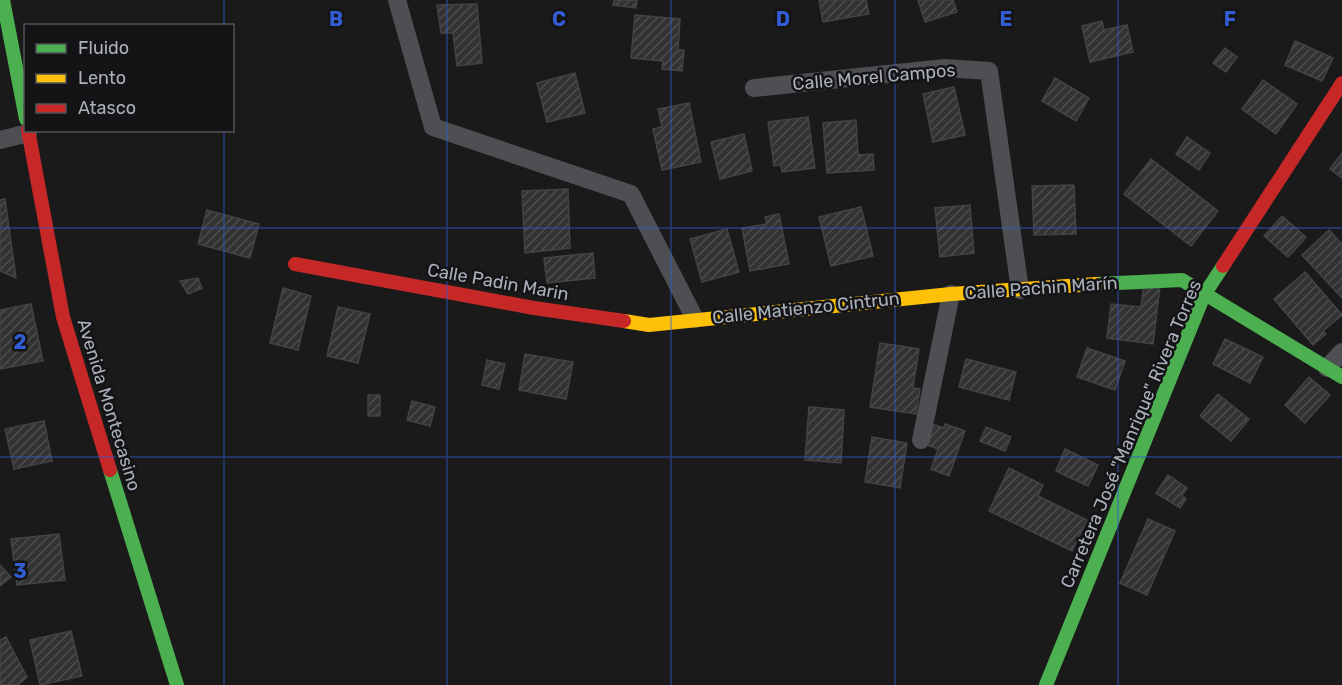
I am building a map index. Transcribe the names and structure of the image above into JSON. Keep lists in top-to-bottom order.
{
  "streets": {
    "street": [
      "Calle Morel Campos",
      "Calle Padin Marin",
      "Calle Pachin Marín",
      "Calle Matienzo Cintrun",
      "Avenida Montecasino",
      "Carretera José \"Manrique\" Rivera Torres"
    ]
  },
  "crossings": [
    ["Calle Morel Campos", "Calle Pachin Marín"],
    ["Calle Padin Marin", "Calle Matienzo Cintrun"],
    ["Calle Pachin Marín", "Calle Matienzo Cintrun"],
    ["Calle Pachin Marín", "Carretera José \"Manrique\" Rivera Torres"]
  ],
  "legend": ["Fluido", "Lento", "Atasco"],
  "grid": {
    "columns": [
      "B",
      "C",
      "D",
      "E",
      "F"
    ],
    "rows": ["2", "3"]
  }
}
